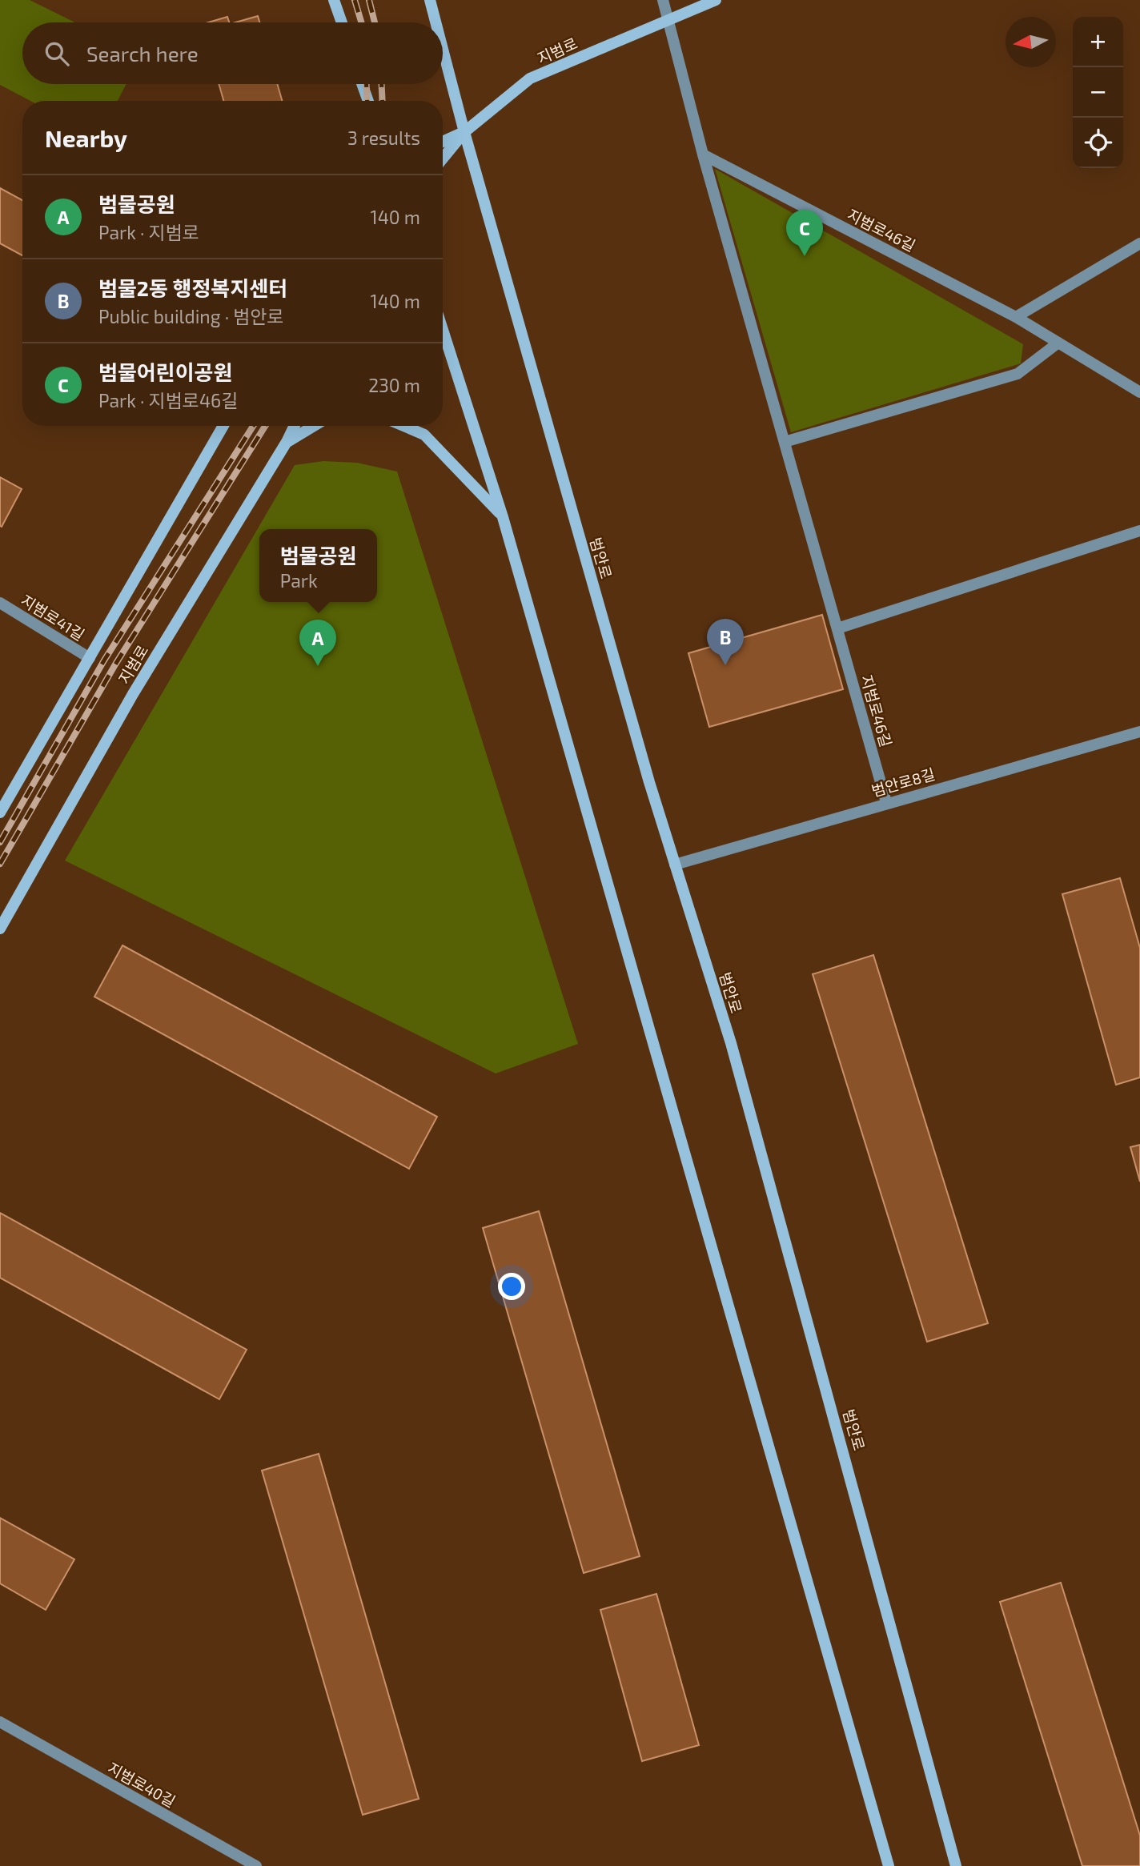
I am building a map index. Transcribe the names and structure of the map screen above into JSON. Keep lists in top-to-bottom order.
{
  "streets": {
    "main road": ["지범로", "범안로"],
    "street": [
      "지범로46길",
      "지범로41길",
      "범안로8길",
      "지범로40길"
    ]
  },
  "crossings": [
    ["지범로", "지범로46길"],
    ["지범로", "범안로"],
    ["지범로46길", "범안로8길"],
    ["범안로", "범안로8길"]
  ],
  "north": "left",
  "page": {
    "map_buttons": ["+", "−"],
    "search": "Search here",
    "heading": ["Nearby", "3 results"],
    "list": [
      {
        "mark": "A",
        "name": "범물공원",
        "note": "Park · 지범로",
        "value": "140 m"
      },
      {
        "mark": "B",
        "name": "범물2동 행정복지센터",
        "note": "Public building · 범안로",
        "value": "140 m"
      },
      {
        "mark": "C",
        "name": "범물어린이공원",
        "note": "Park · 지범로46길",
        "value": "230 m"
      }
    ],
    "pins": ["C", "B", "A"],
    "popup": ["범물공원", "Park"]
  }
}
